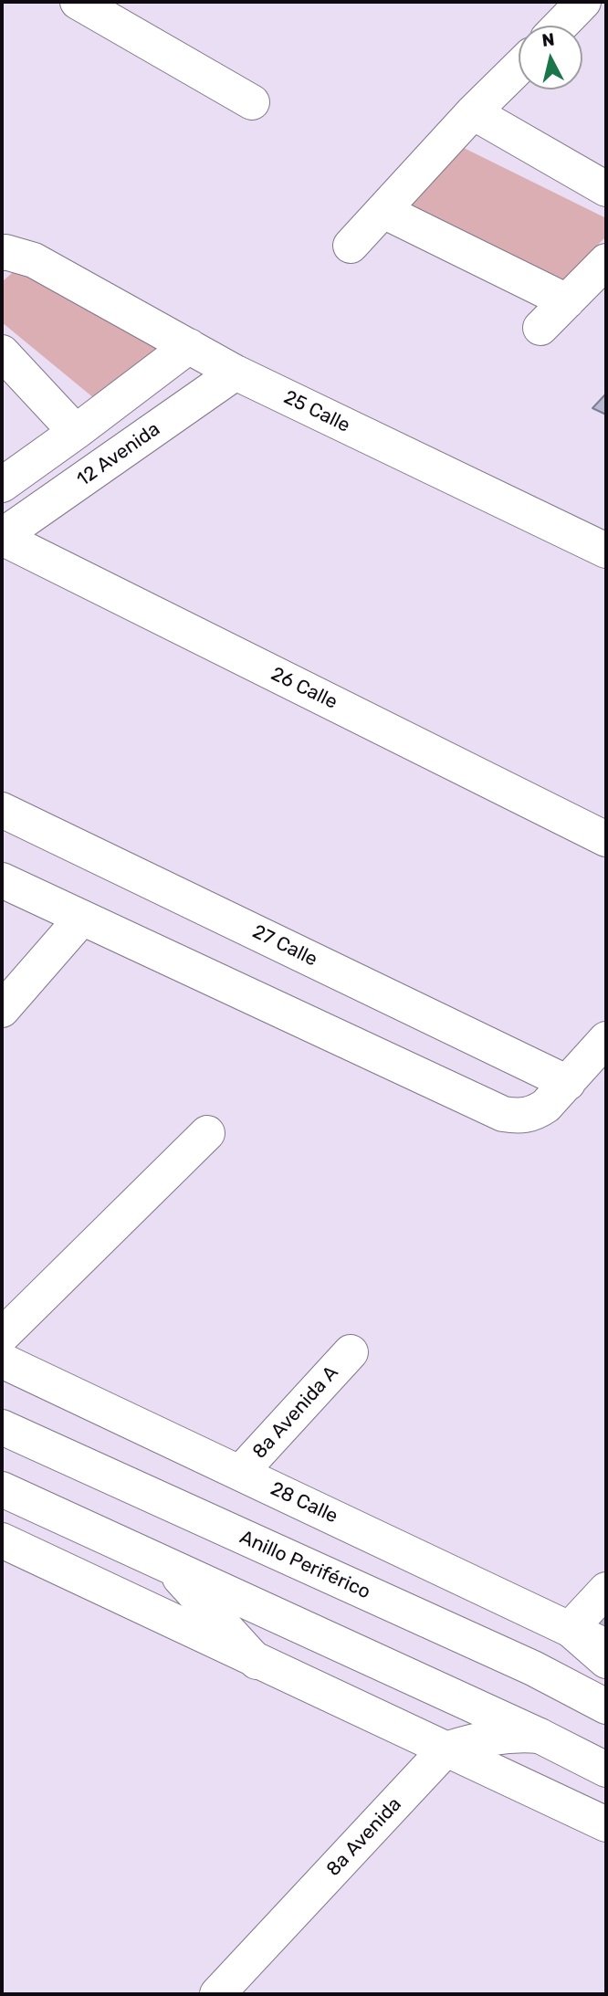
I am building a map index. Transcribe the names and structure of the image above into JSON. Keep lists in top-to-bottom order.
{
  "streets": {
    "main road": [
      "25 Calle",
      "12 Avenida",
      "26 Calle",
      "27 Calle",
      "8a Avenida A",
      "28 Calle",
      "Anillo Periférico",
      "8a Avenida"
    ]
  },
  "crossings": [
    ["25 Calle", "12 Avenida"],
    ["12 Avenida", "26 Calle"],
    ["8a Avenida A", "28 Calle"]
  ],
  "north": "top"
}
